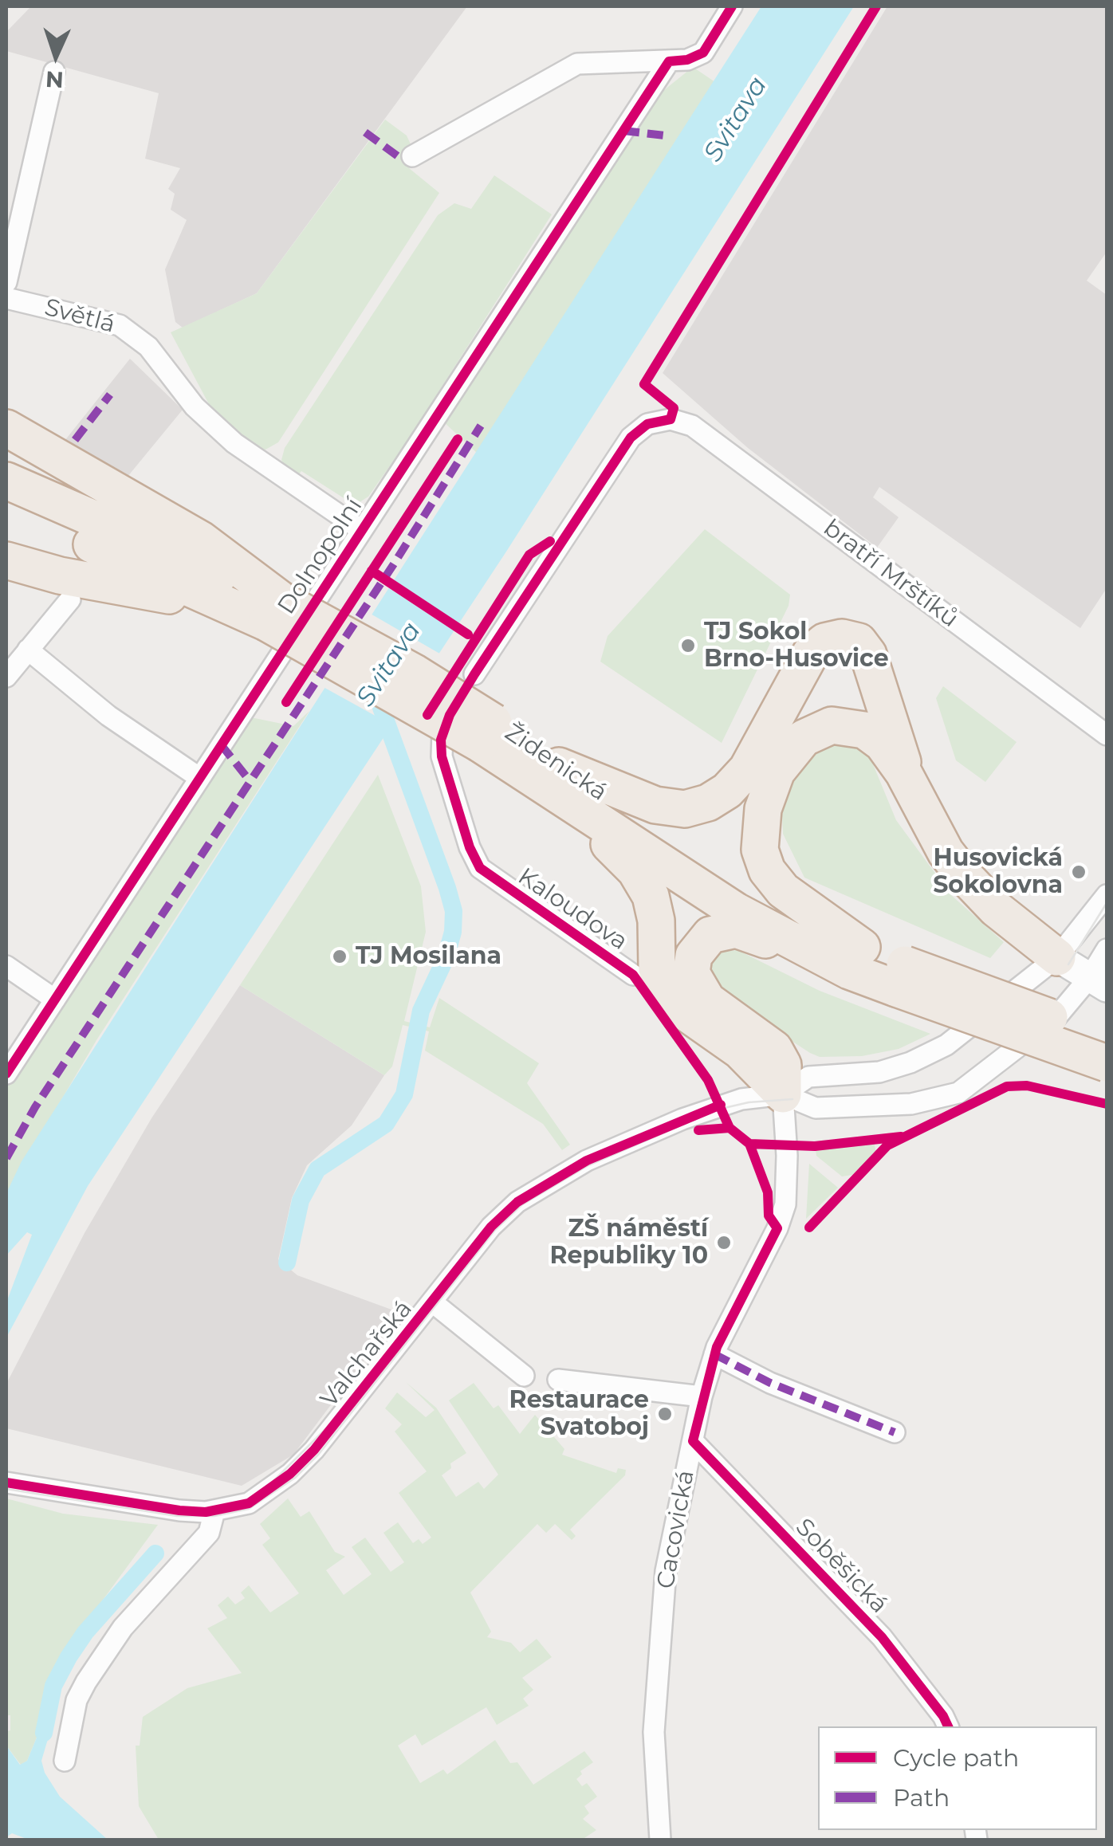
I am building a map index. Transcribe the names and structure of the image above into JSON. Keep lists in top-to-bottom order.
{
  "streets": {
    "highway": ["Židenická"],
    "street": [
      "Světlá",
      "Dolnopolní",
      "bratří Mrštíků",
      "Kaloudova",
      "Valchařská",
      "Cacovická",
      "Soběšická"
    ]
  },
  "crossings": [
    ["Světlá", "Dolnopolní"],
    ["Valchařská", "Cacovická"],
    ["Cacovická", "Soběšická"]
  ],
  "water": ["Svitava"],
  "places": [
    "TJ Sokol Brno-Husovice",
    "Husovická Sokolovna",
    "TJ Mosilana",
    "ZŠ náměstí Republiky 10",
    "Restaurace Svatoboj"
  ],
  "legend": ["Cycle path", "Path"],
  "north": "bottom"
}
